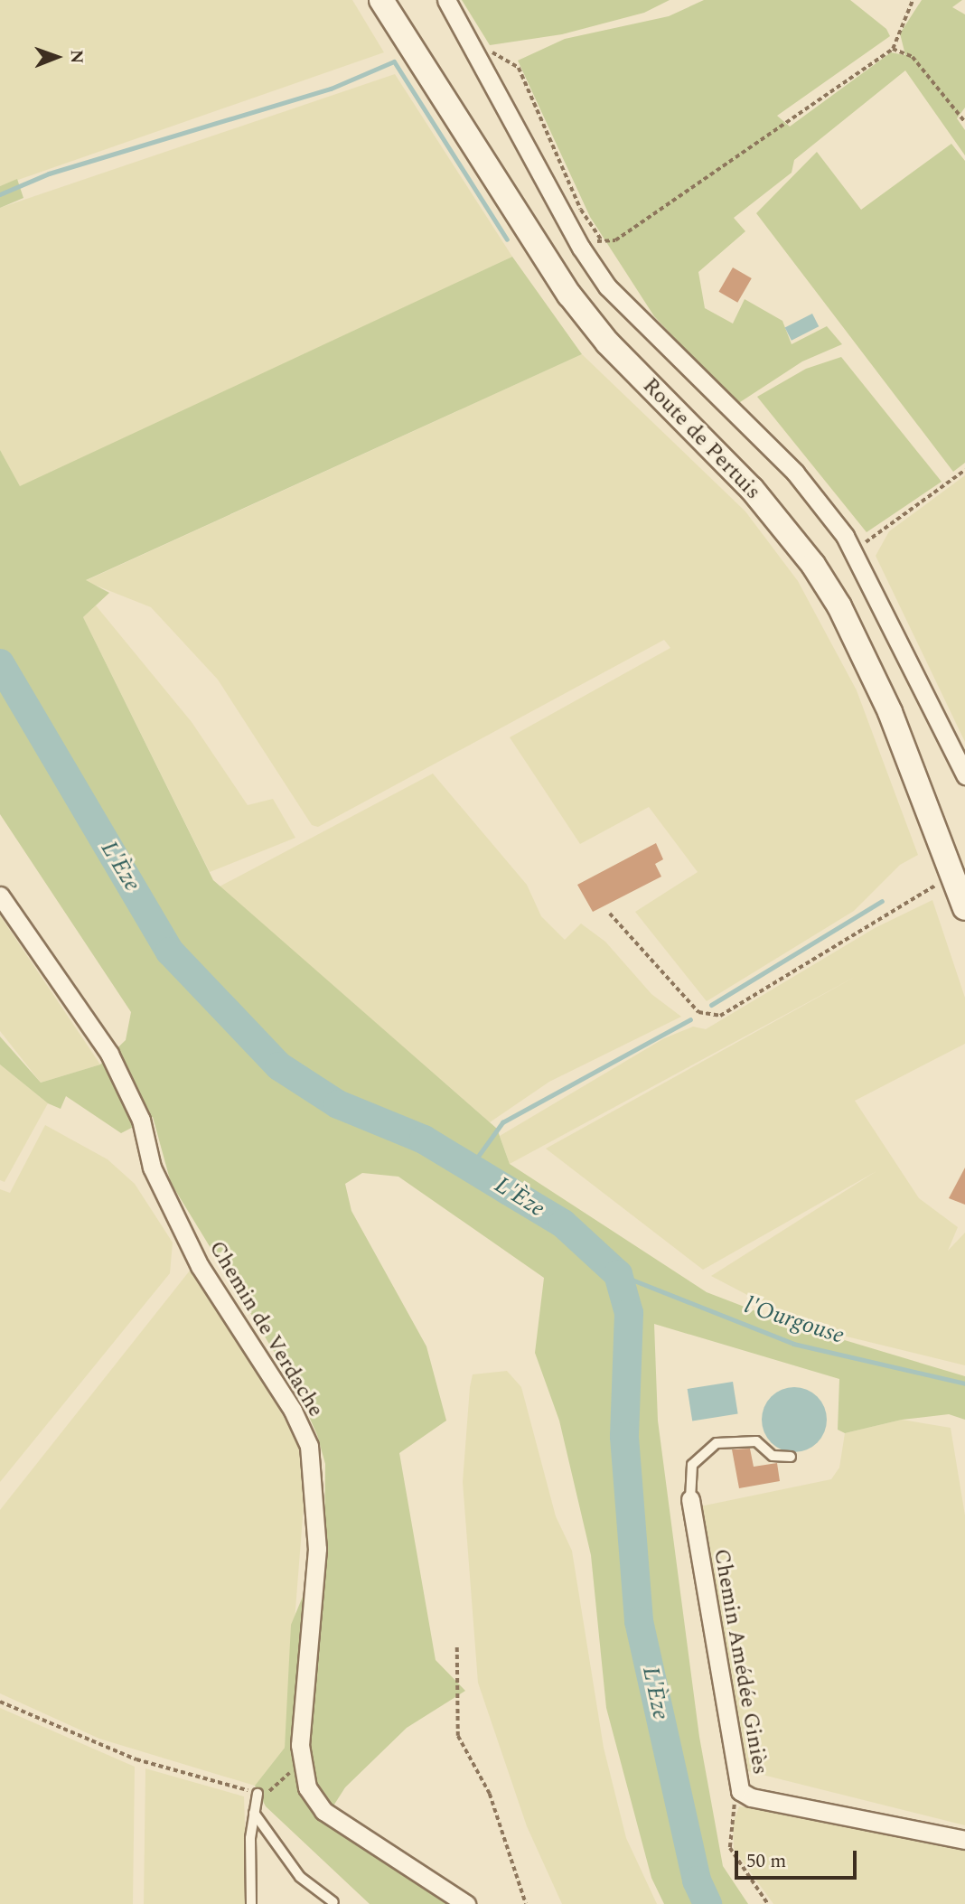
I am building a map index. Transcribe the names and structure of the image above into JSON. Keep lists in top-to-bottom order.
{
  "streets": {
    "main road": ["Route de Pertuis"],
    "street": ["Chemin de Verdache", "Chemin Amédée Giniès"]
  },
  "water": ["L'Èze", "l'Ourgouse"],
  "scale_bar": "50 m",
  "north": "right"
}
